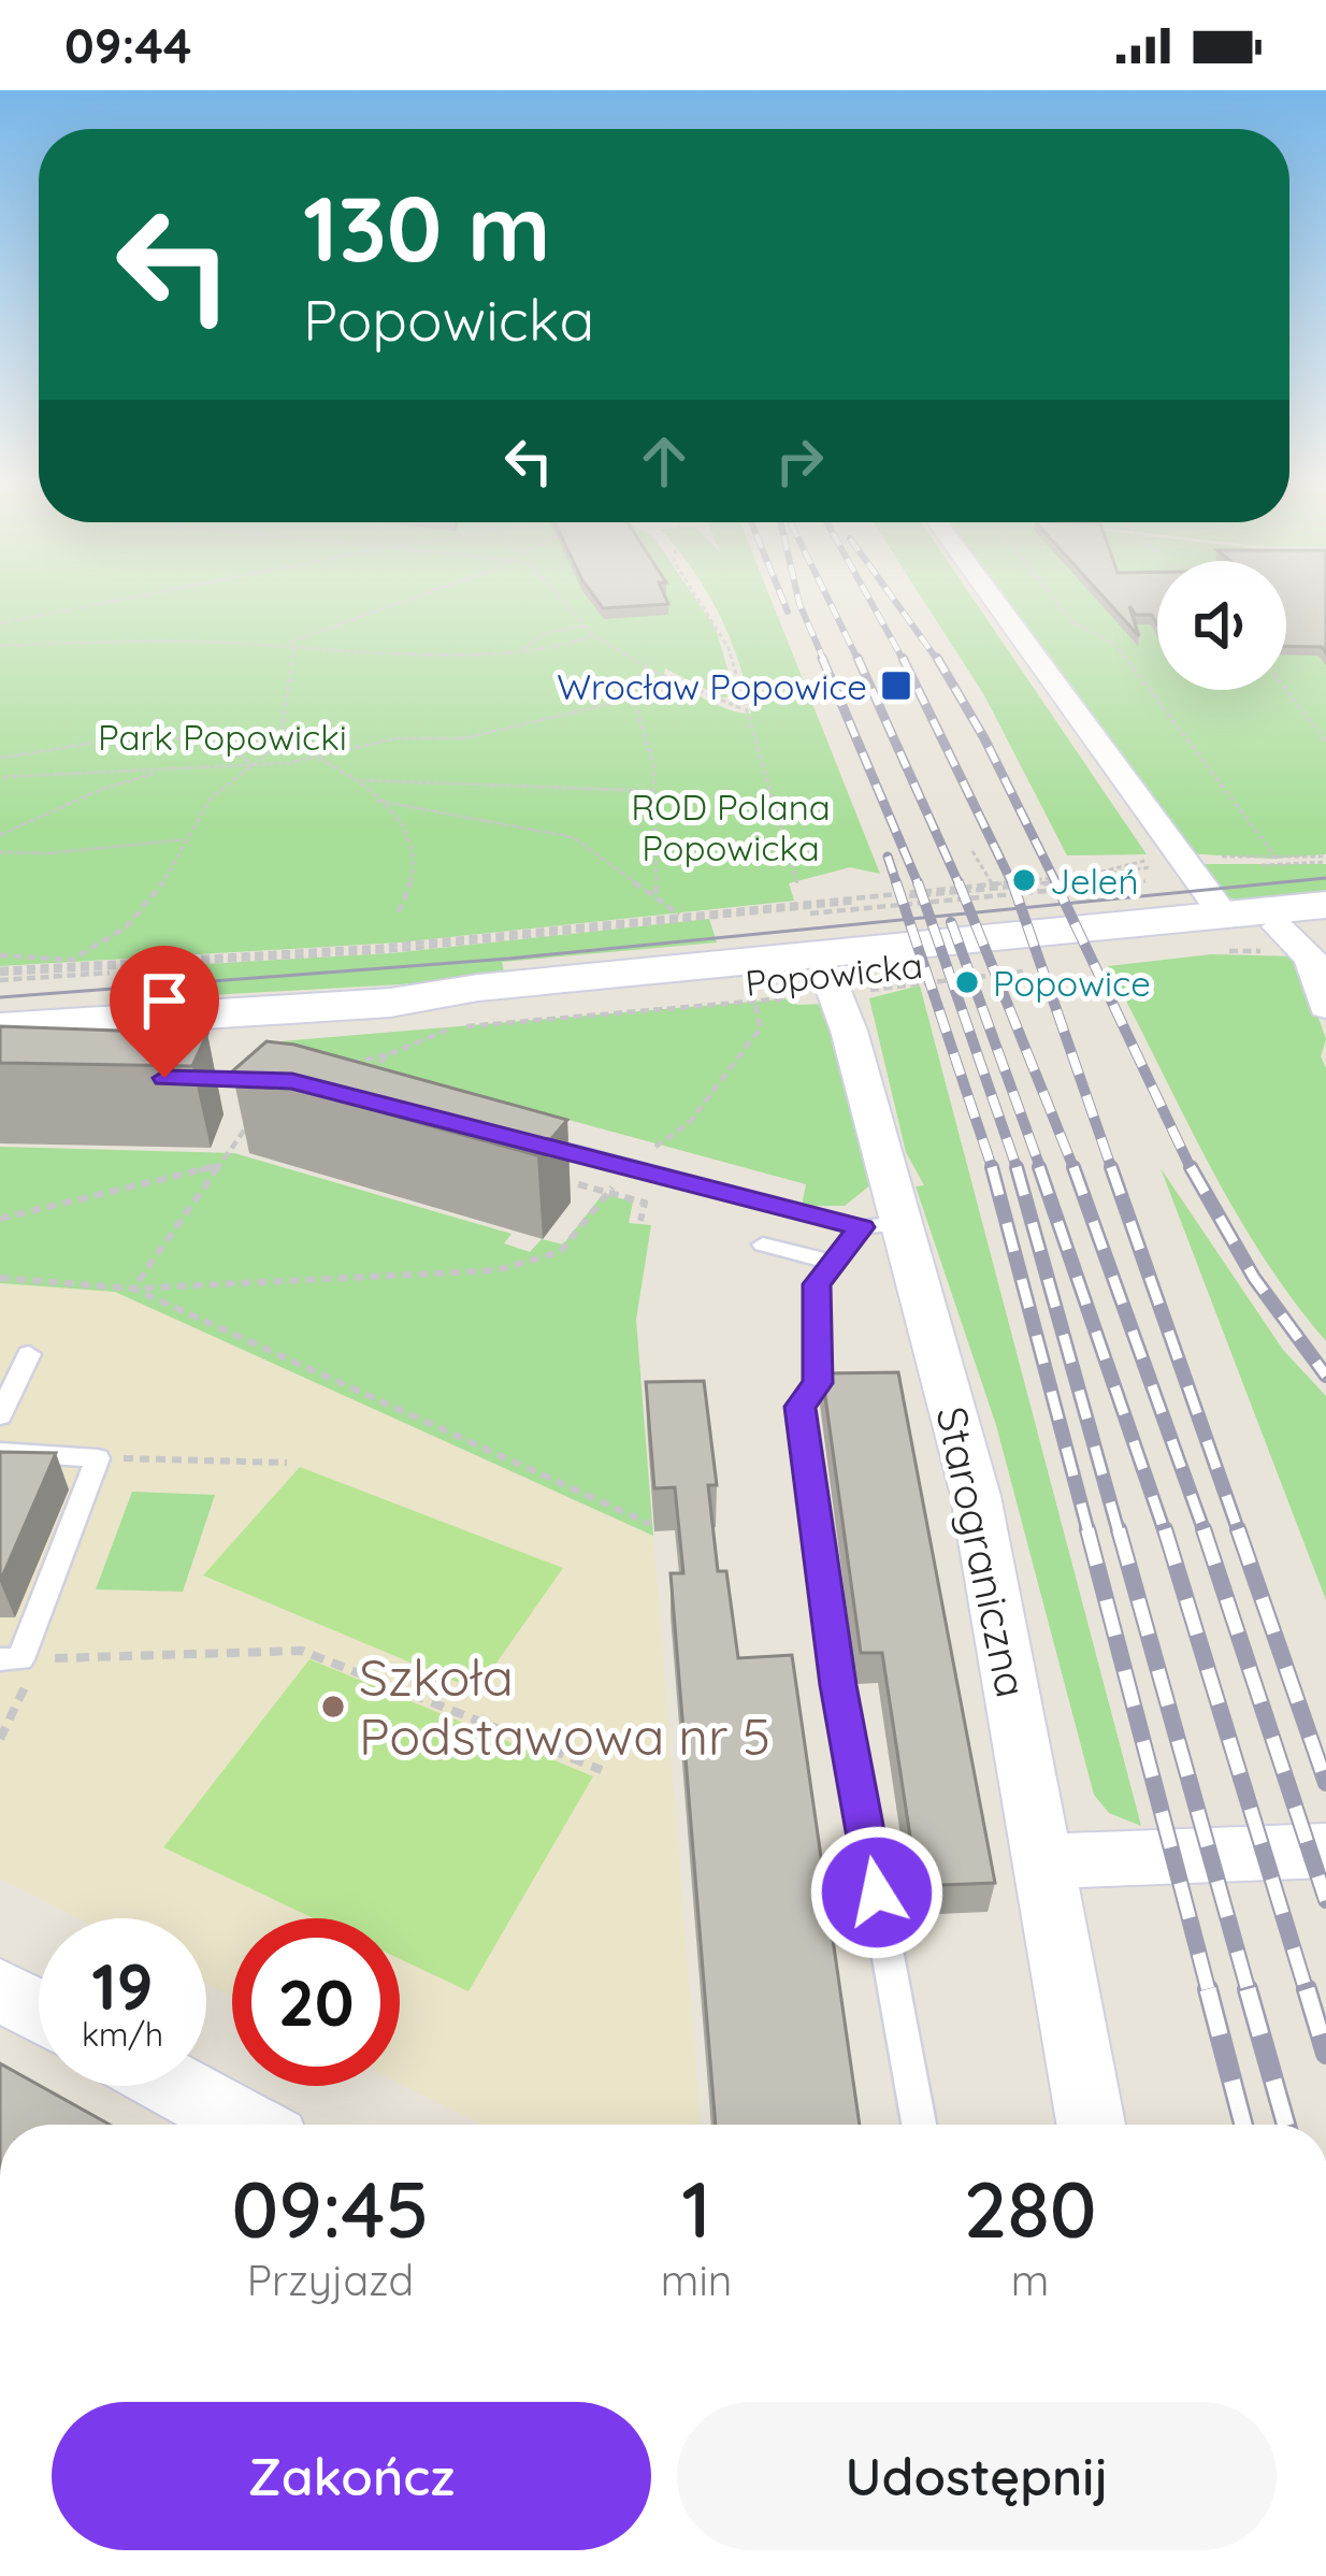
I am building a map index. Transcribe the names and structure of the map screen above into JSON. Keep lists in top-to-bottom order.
{
  "streets": {
    "street": ["Popowicka", "Starograniczna"]
  },
  "crossings": [
    ["Popowicka", "Starograniczna"]
  ],
  "parks": ["Park Popowicki", "ROD Polana Popowicka"],
  "places": {
    "transit": ["Wrocław Popowice"],
    "other": ["Jeleń", "Popowice", "Szkoła Podstawowa nr 5"]
  },
  "page": {
    "status": "09:44",
    "turn": ["130 m", "Popowicka"],
    "speed": "19 km/h",
    "limit": "20",
    "eta": [
      "09:45",
      "Przyjazd",
      "1",
      "min",
      "280",
      "m"
    ],
    "buttons": ["Zakończ", "Udostępnij"]
  }
}
